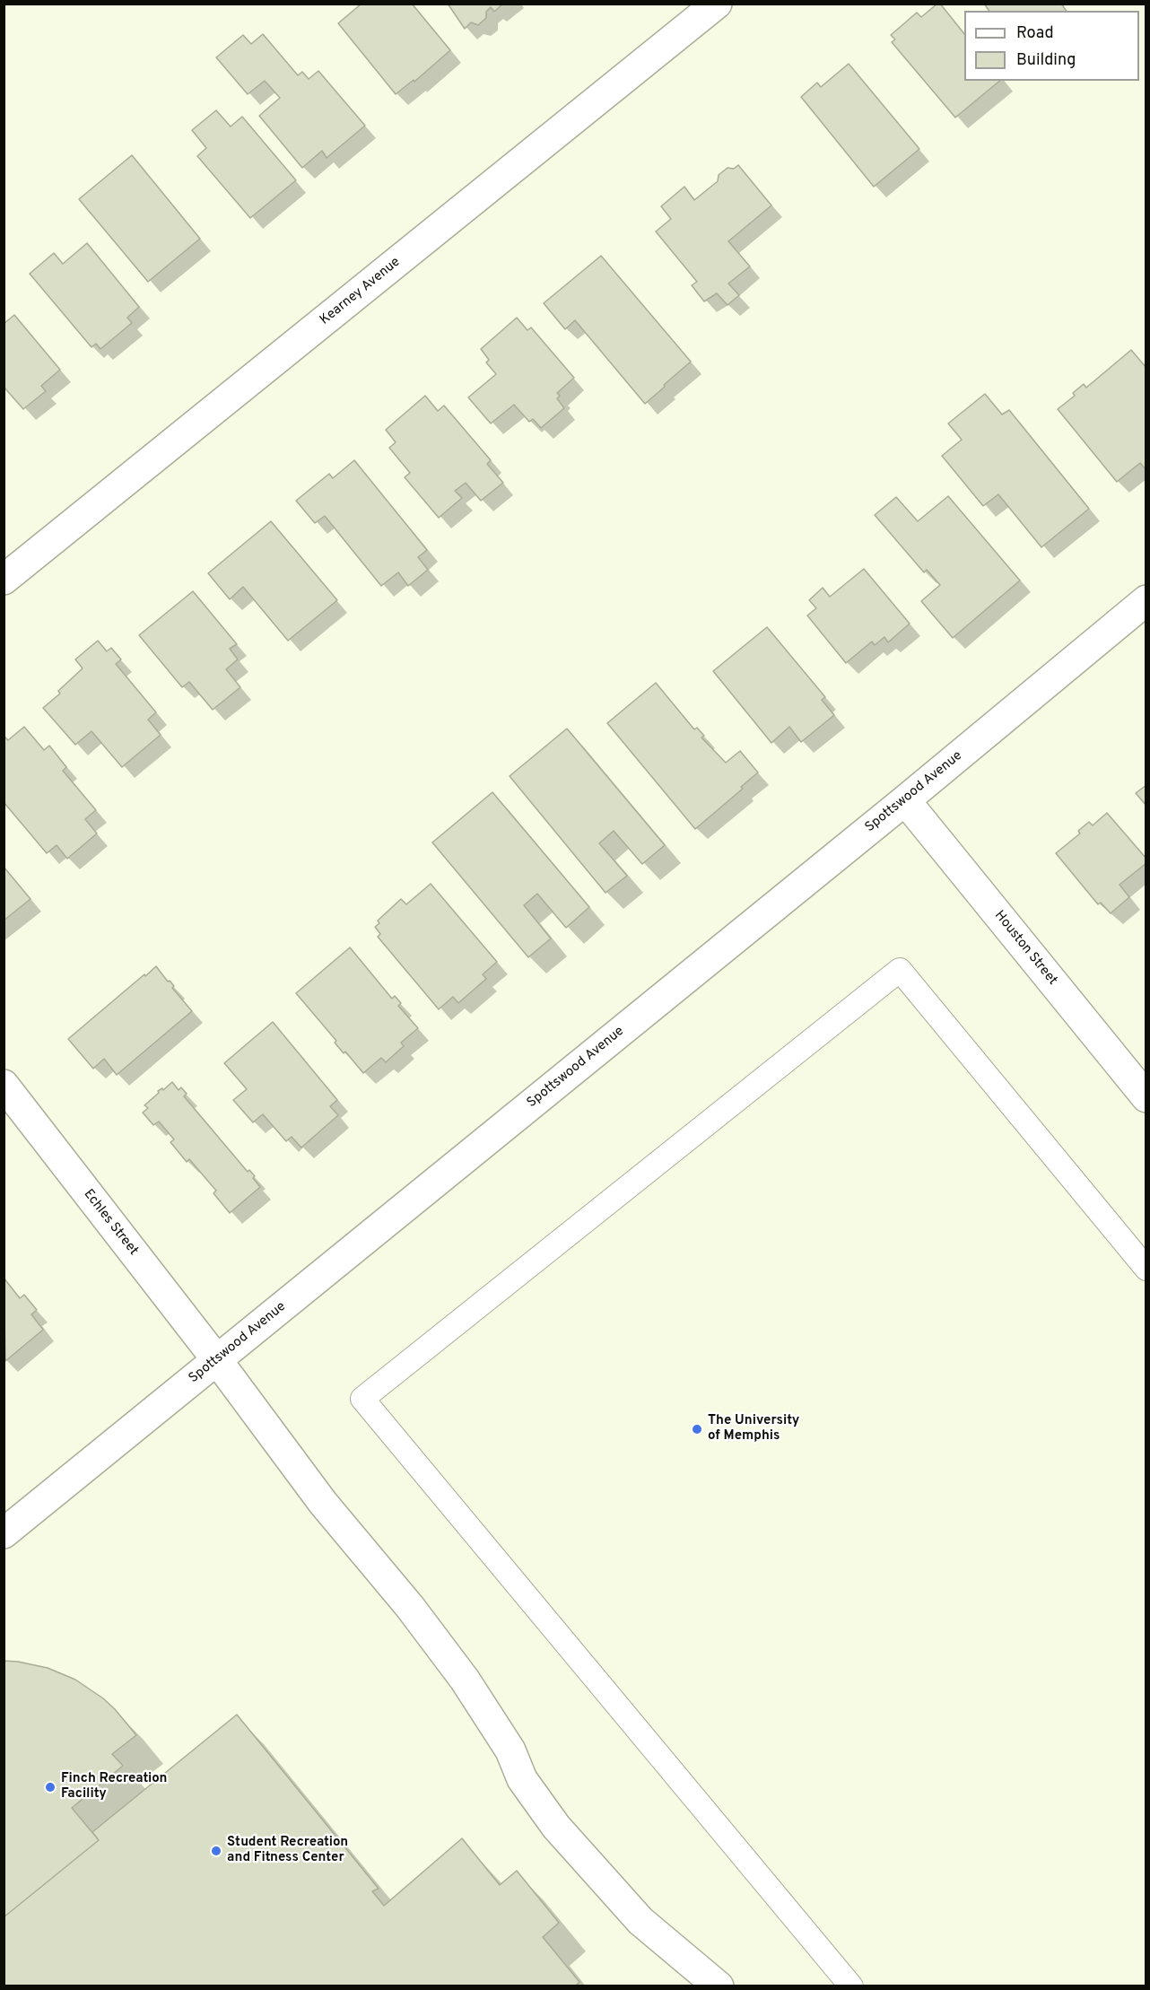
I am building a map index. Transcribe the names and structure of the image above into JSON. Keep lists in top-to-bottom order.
{
  "streets": {
    "street": [
      "Kearney Avenue",
      "Spottswood Avenue",
      "Houston Street",
      "Echles Street"
    ]
  },
  "crossings": [
    ["Spottswood Avenue", "Houston Street"],
    ["Spottswood Avenue", "Echles Street"]
  ],
  "places": ["The University of Memphis", "Finch Recreation Facility", "Student Recreation and Fitness Center"],
  "legend": ["Road", "Building"]
}
